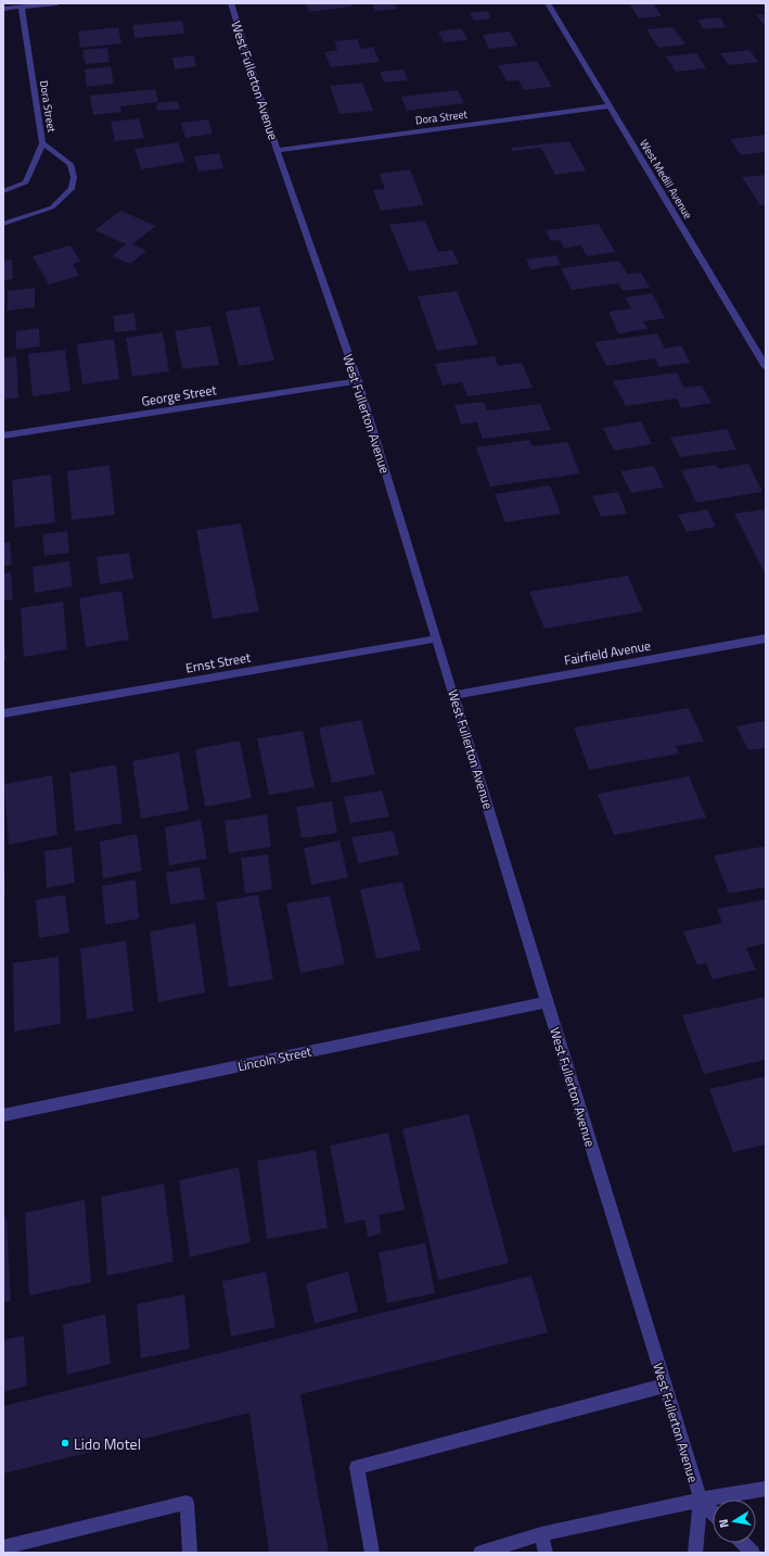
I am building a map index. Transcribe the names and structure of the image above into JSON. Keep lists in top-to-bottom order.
{
  "streets": {
    "street": [
      "West Fullerton Avenue",
      "Dora Street",
      "West Medill Avenue",
      "George Street",
      "Fairfield Avenue",
      "Ernst Street",
      "Lincoln Street"
    ]
  },
  "crossings": [
    ["West Fullerton Avenue", "Dora Street"],
    ["West Fullerton Avenue", "George Street"],
    ["West Fullerton Avenue", "Fairfield Avenue"],
    ["West Fullerton Avenue", "Ernst Street"],
    ["West Fullerton Avenue", "Lincoln Street"],
    ["Dora Street", "West Medill Avenue"]
  ],
  "places": ["Lido Motel"],
  "north": "left"
}
